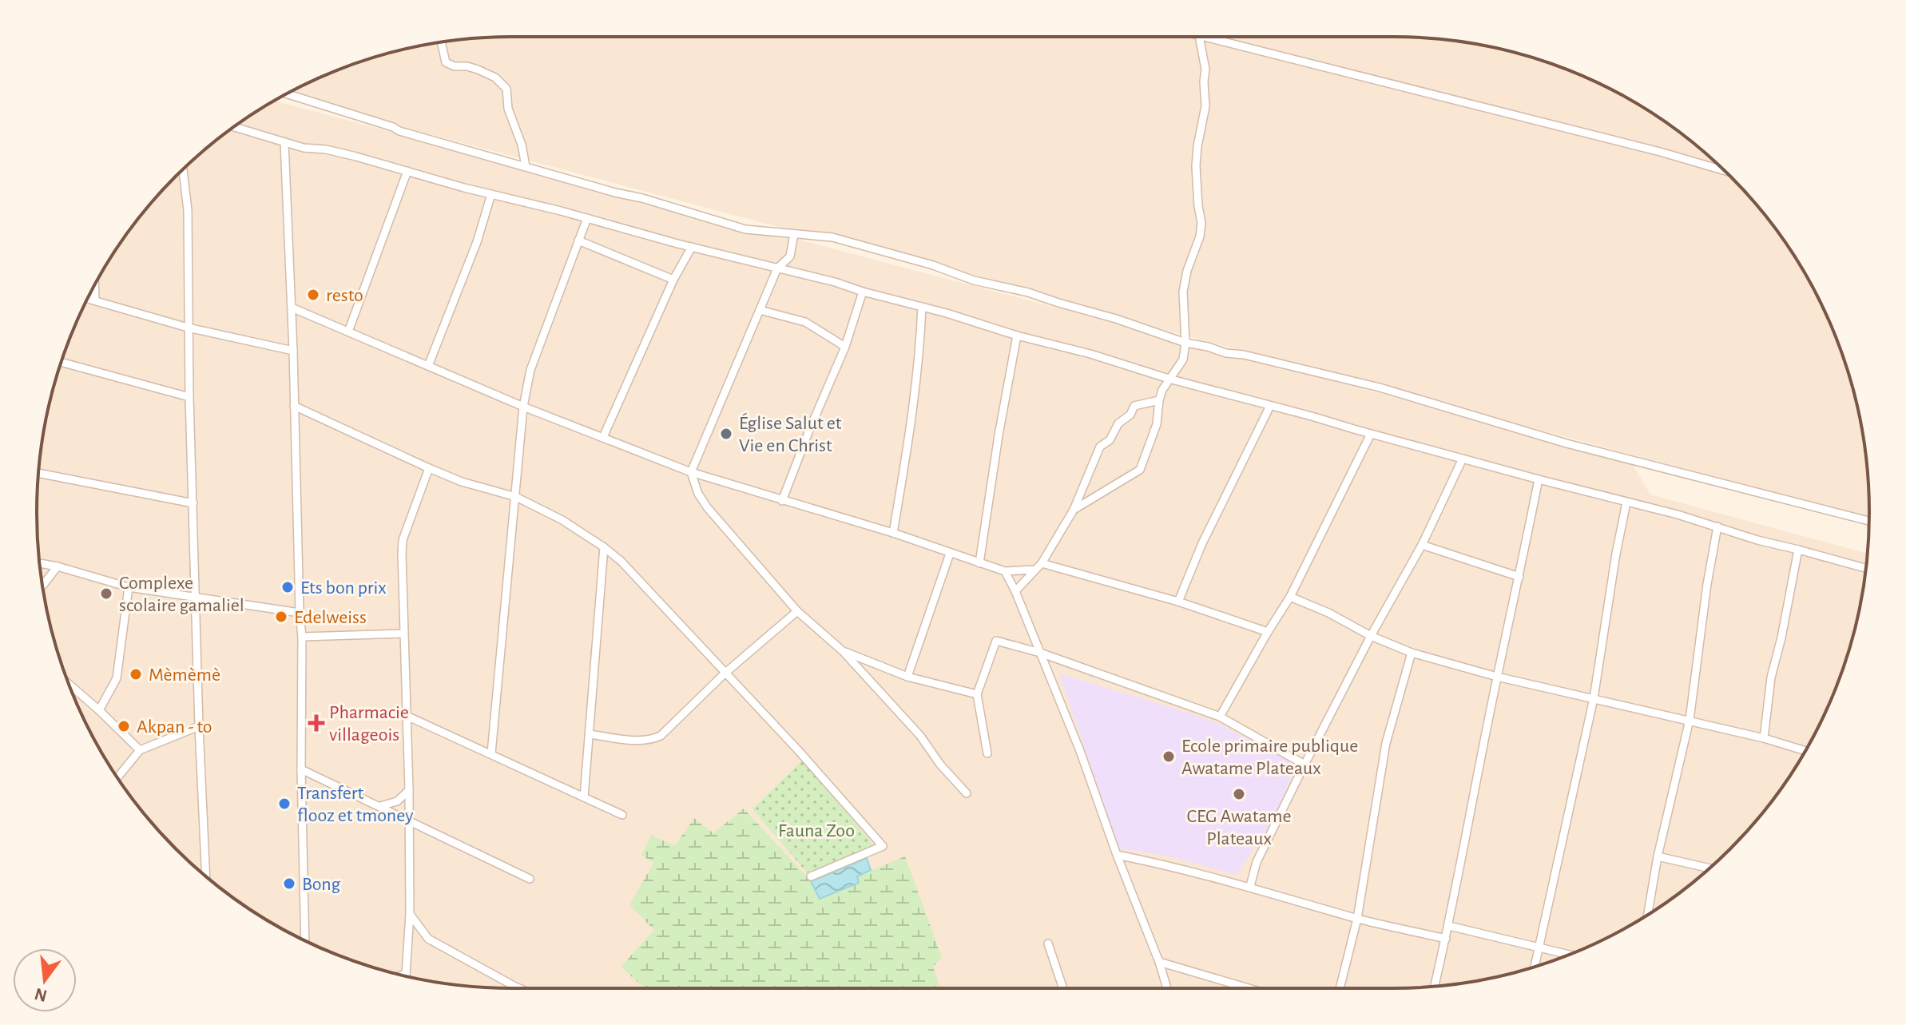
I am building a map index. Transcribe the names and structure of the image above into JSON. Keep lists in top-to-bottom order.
{
  "parks": ["Fauna Zoo"],
  "places": {
    "other": [
      "resto",
      "Église Salut et Vie en Christ",
      "Ets bon prix",
      "Complexe scolaire gamaliel",
      "Edelweiss",
      "Mèmèmè",
      "Akpan - to",
      "Ecole primaire publique Awatame Plateaux",
      "CEG Awatame Plateaux",
      "Transfert flooz et tmoney",
      "Bong"
    ],
    "health": ["Pharmacie villageois"]
  },
  "north": "bottom"
}
